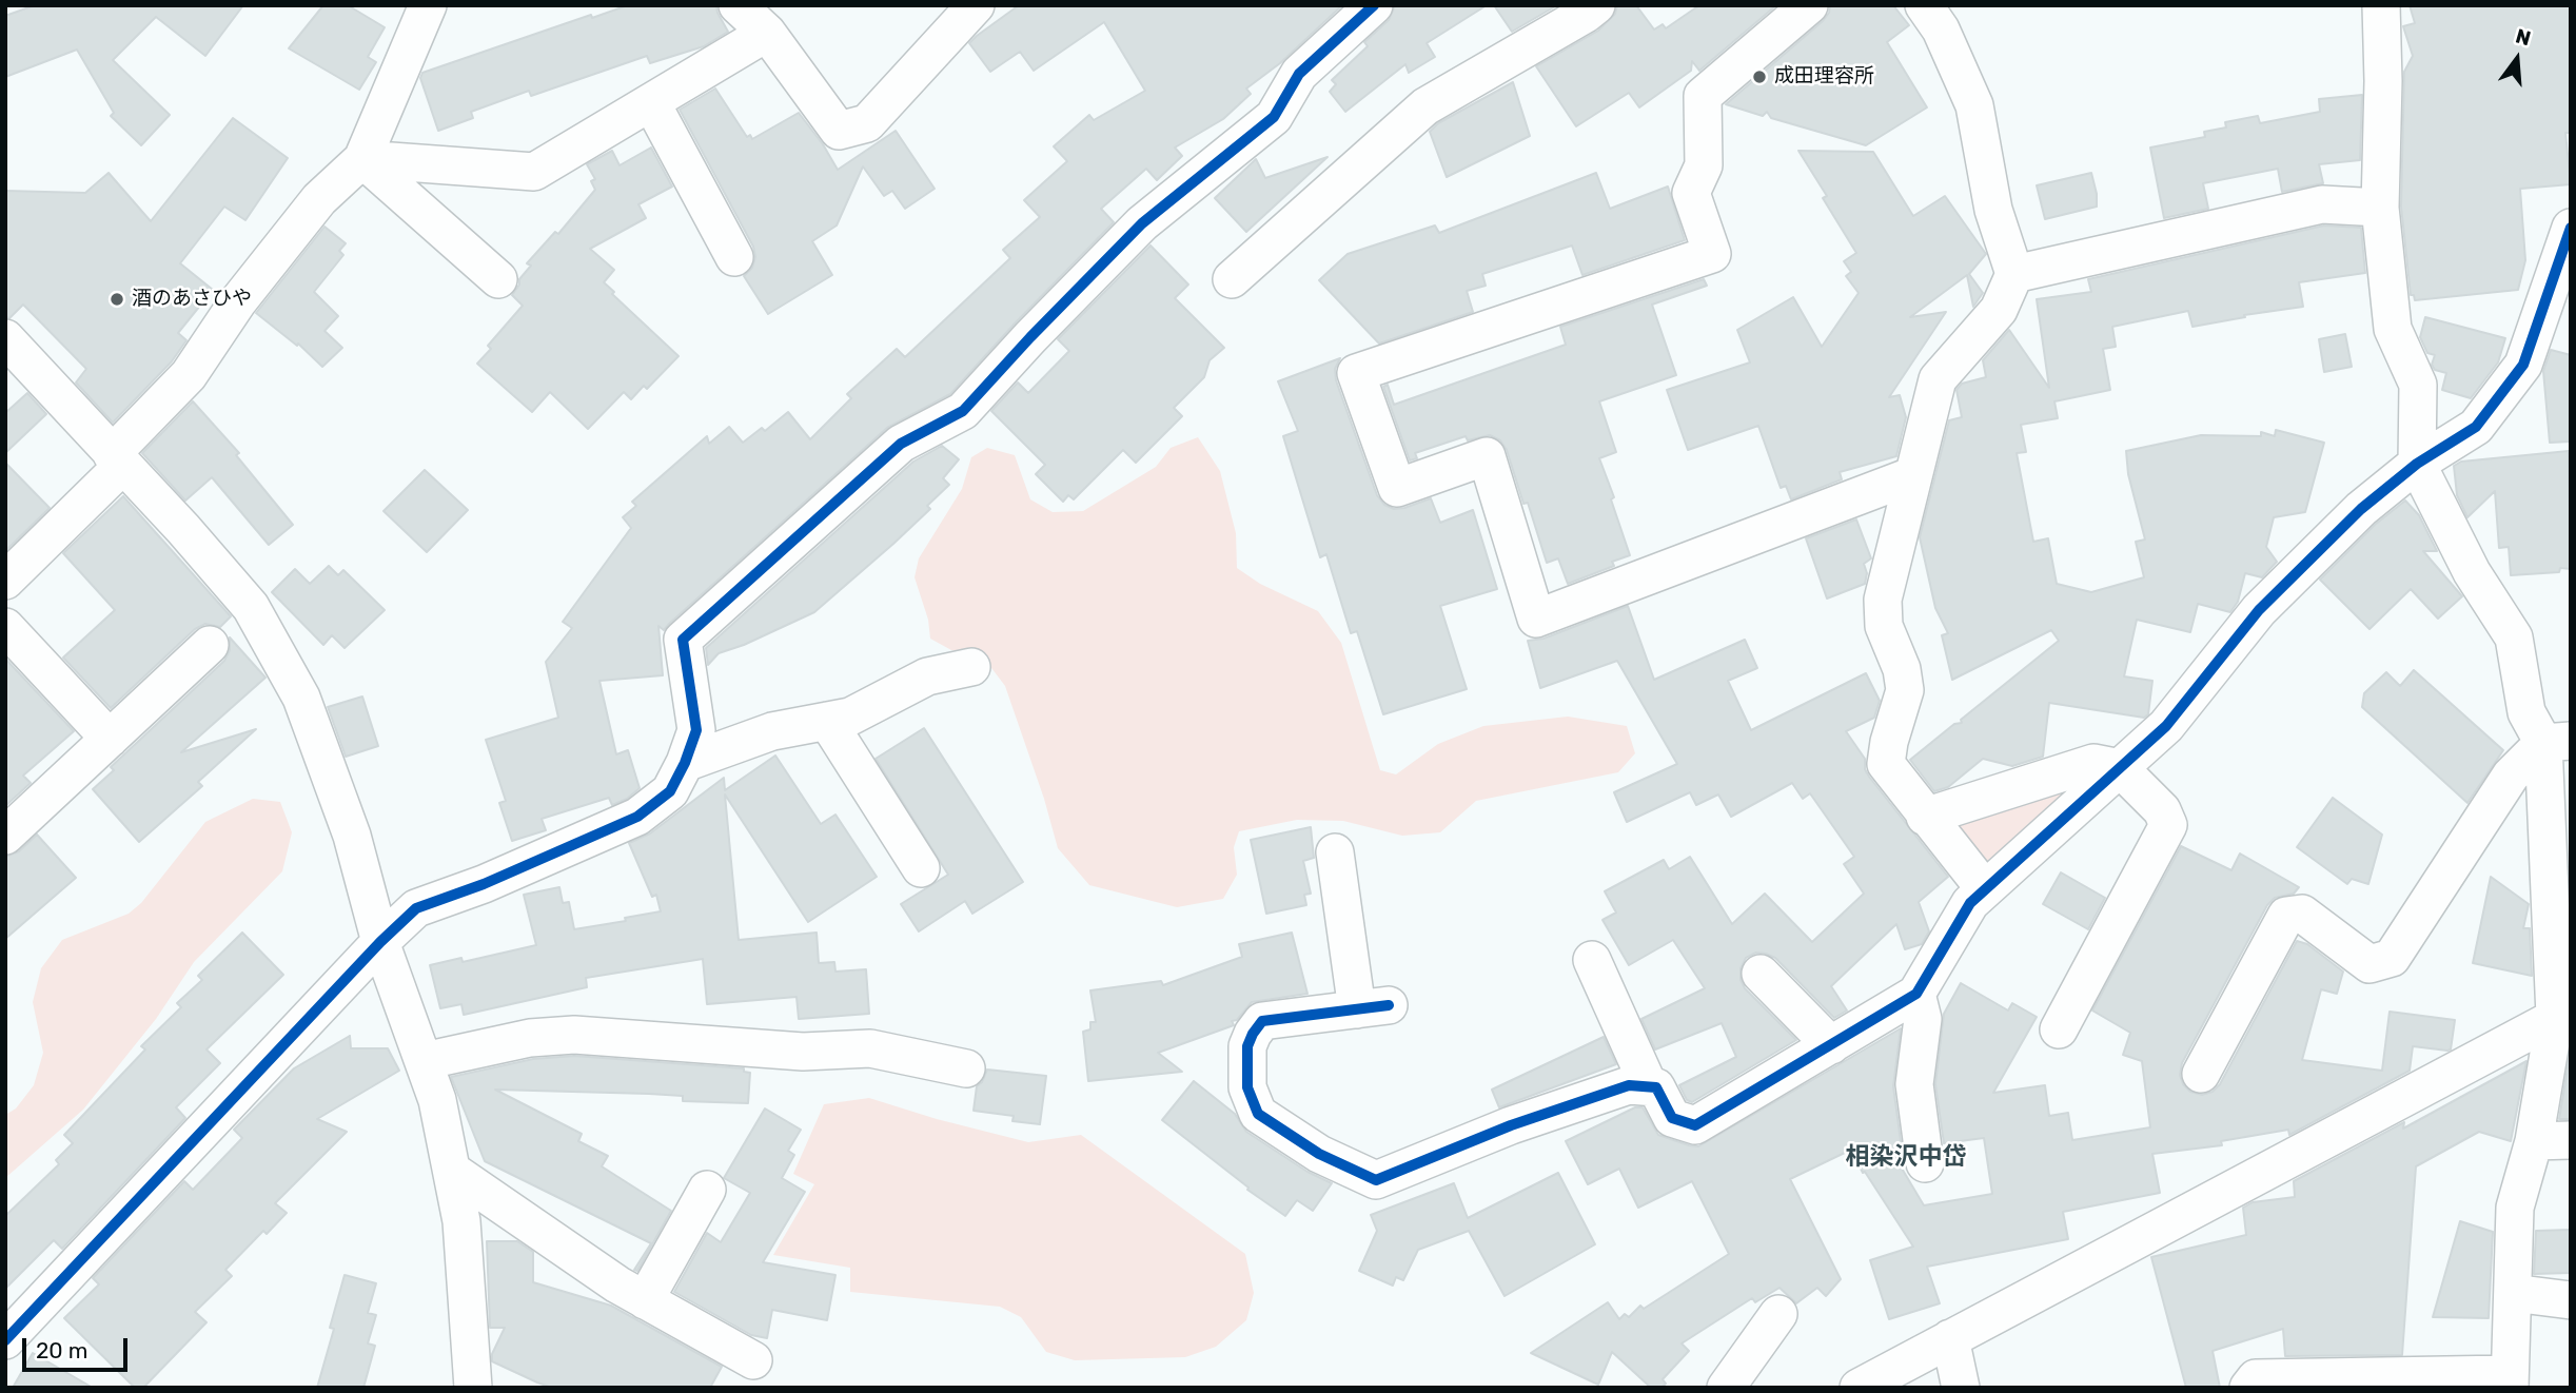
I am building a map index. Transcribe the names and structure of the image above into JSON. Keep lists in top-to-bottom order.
{
  "districts": ["相染沢中岱"],
  "places": ["成田理容所", "酒のあさひや"],
  "scale_bar": "20 m",
  "north": "top"
}
